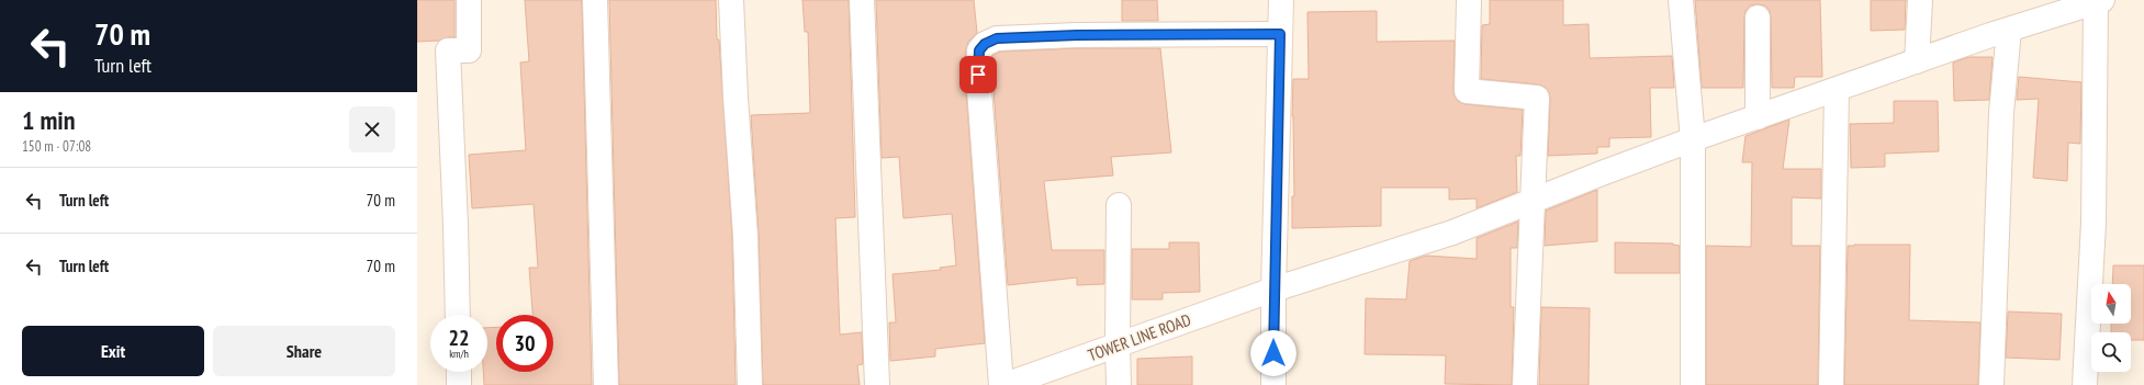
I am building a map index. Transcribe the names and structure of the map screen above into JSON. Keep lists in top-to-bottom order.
{
  "streets": {
    "street": ["TOWER LINE ROAD"]
  },
  "north": "top",
  "page": {
    "turn": ["70 m", "Turn left"],
    "heading": ["1 min", "150 m · 07:08"],
    "list": [
      {
        "name": "Turn left",
        "value": "70 m"
      },
      {
        "name": "Turn left",
        "value": "70 m"
      }
    ],
    "speed": "22 km/h",
    "limit": "30",
    "buttons": ["Exit", "Share"]
  }
}
